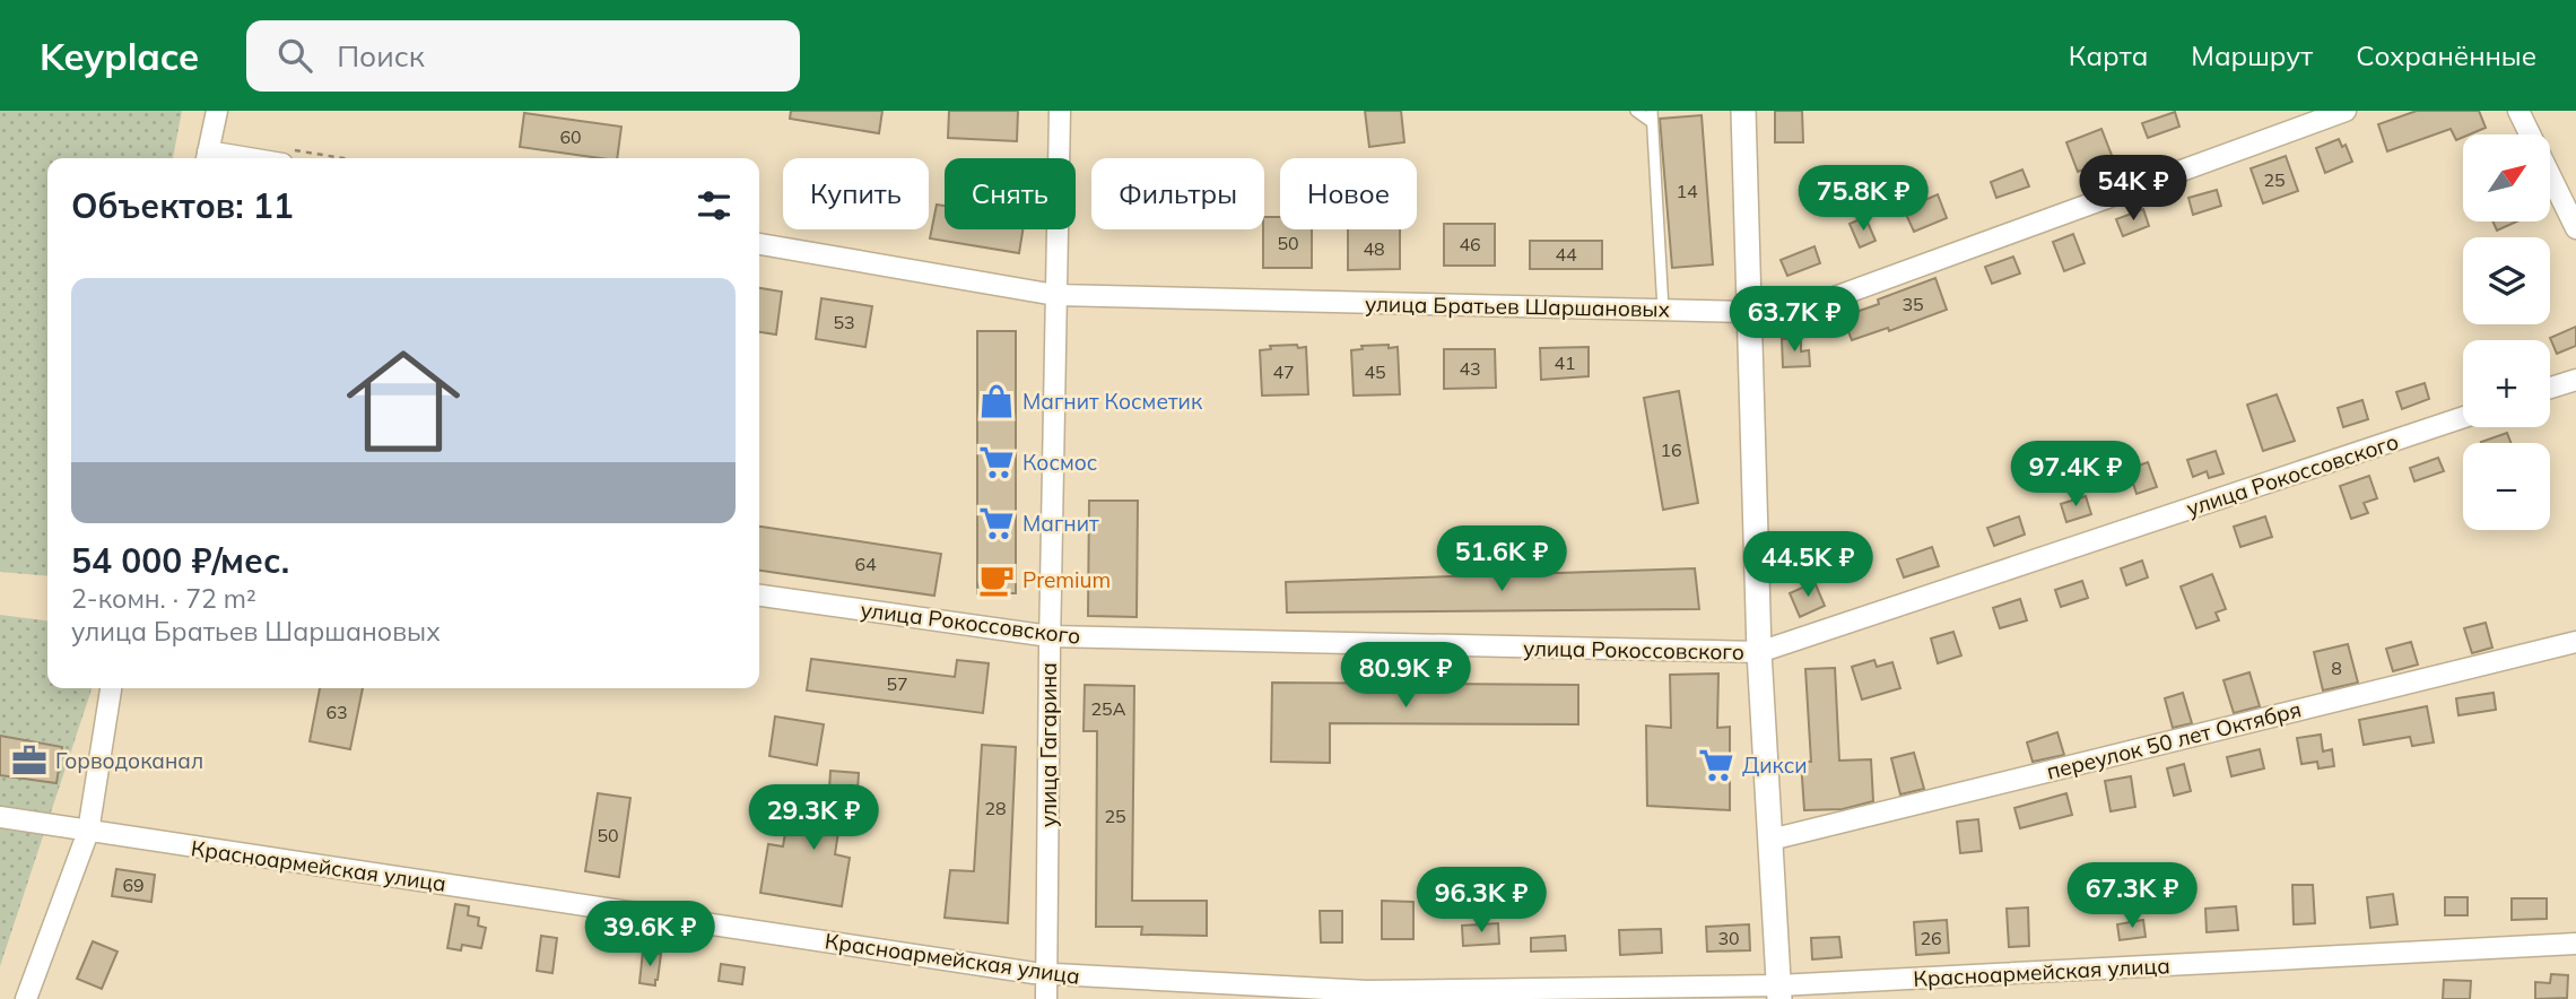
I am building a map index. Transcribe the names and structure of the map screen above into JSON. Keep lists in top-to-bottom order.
{
  "streets": {
    "street": [
      "улица Братьев Шаршановых",
      "улица Рокоссовского",
      "переулок 50 лет Октября",
      "улица Гагарина",
      "Красноармейская улица"
    ]
  },
  "crossings": [
    ["улица Братьев Шаршановых", "улица Гагарина"],
    ["улица Рокоссовского", "улица Гагарина"],
    ["улица Гагарина", "Красноармейская улица"]
  ],
  "places": {
    "shop": ["Магнит Косметик"],
    "supermarket": ["Космос", "Магнит", "Дикси"],
    "cafe": ["Premium"],
    "office": ["Горводоканал"]
  },
  "house_numbers": [
    "60",
    "25",
    "14",
    "50",
    "46",
    "48",
    "44",
    "35",
    "53",
    "41",
    "43",
    "47",
    "45",
    "16",
    "64",
    "8",
    "57",
    "25А",
    "63",
    "28",
    "25",
    "50",
    "69",
    "30",
    "26"
  ],
  "north": "top right",
  "page": {
    "header": "Keyplace",
    "search": "Поиск",
    "nav": ["Карта", "Маршрут", "Сохранённые"],
    "map_buttons": ["+", "−"],
    "price": [
      "54K ₽",
      "75.8K ₽",
      "63.7K ₽",
      "97.4K ₽",
      "51.6K ₽",
      "44.5K ₽",
      "80.9K ₽",
      "29.3K ₽",
      "67.3K ₽",
      "96.3K ₽",
      "39.6K ₽"
    ],
    "chip": [
      "Купить",
      "Снять",
      "Фильтры",
      "Новое"
    ],
    "heading": "Объектов: 11",
    "list": [
      {
        "name": "54 000 ₽/мес.",
        "note": "2-комн. · 72 m² · улица Братьев Шаршановых"
      }
    ]
  }
}
